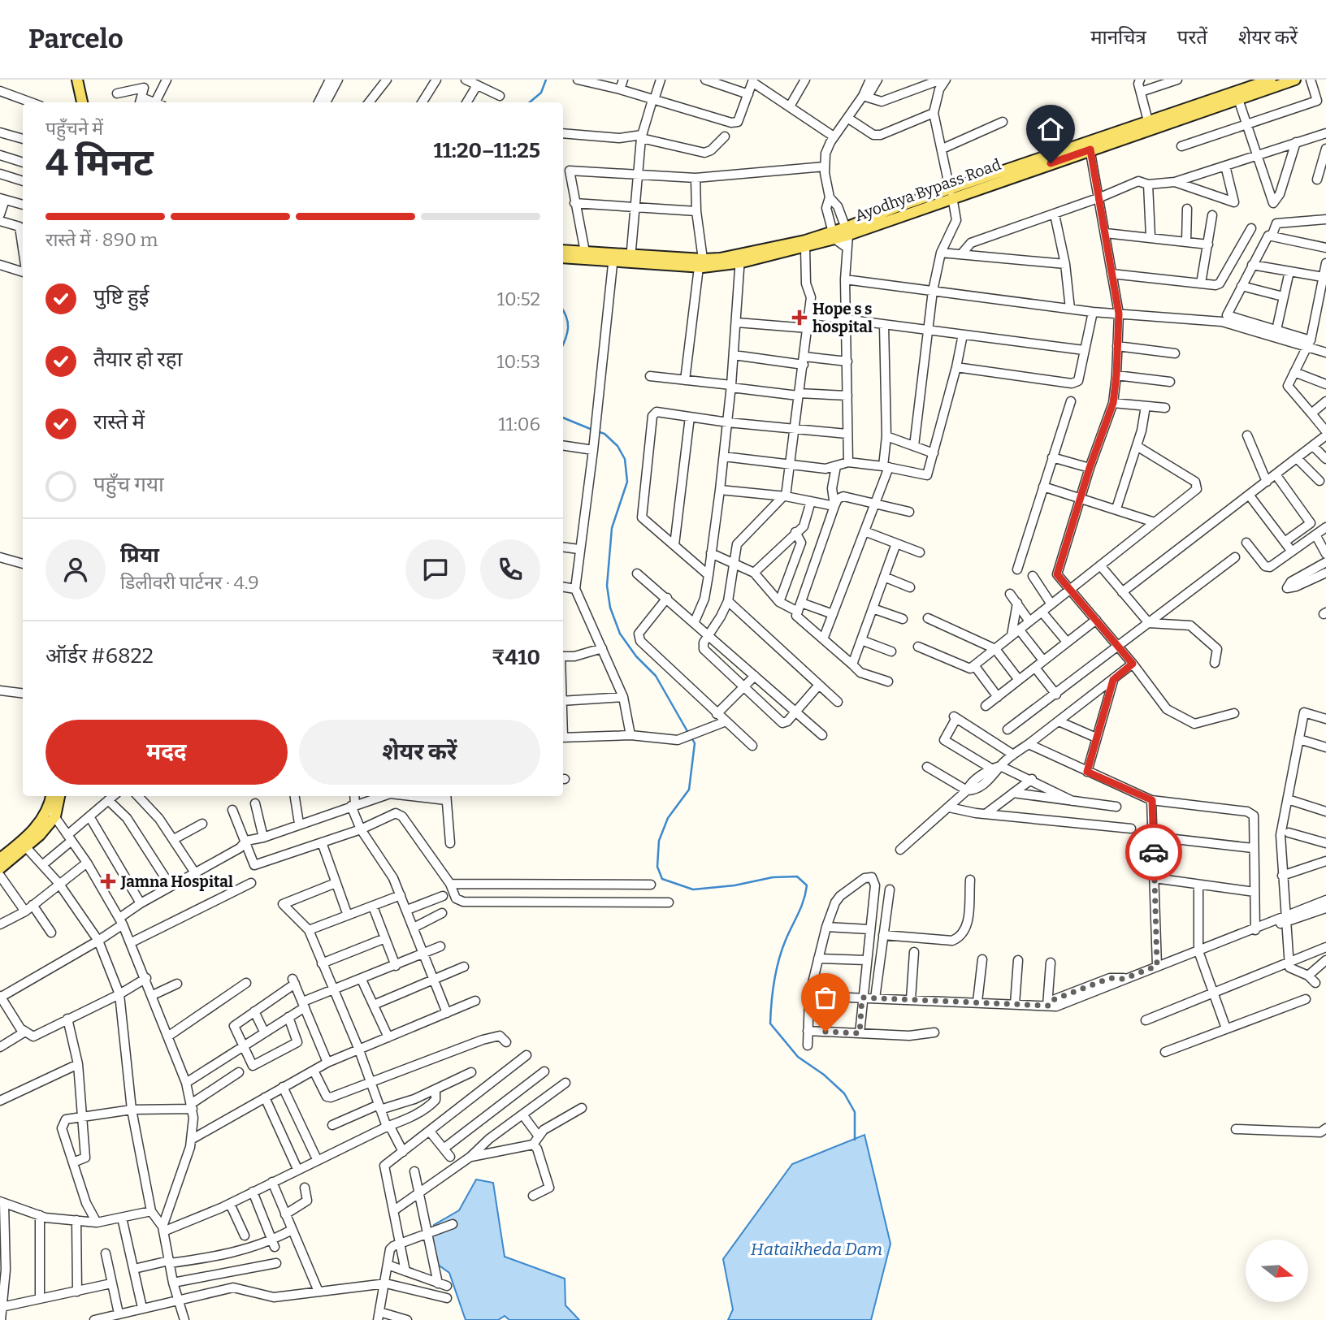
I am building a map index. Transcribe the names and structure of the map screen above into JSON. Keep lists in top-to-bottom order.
{
  "streets": {
    "main road": ["Ayodhya Bypass Road"]
  },
  "water": ["Hataikheda Dam"],
  "places": {
    "health": ["Hope s s hospital", "Jamna Hospital"]
  },
  "north": "right",
  "page": {
    "header": "Parcelo",
    "nav": ["मानचित्र", "परतें", "शेयर करें"],
    "heading": ["4 मिनट", "पहुँचने में", "11:20–11:25"],
    "panel": [
      "प्रिया",
      "डिलीवरी पार्टनर · 4.9",
      "ऑर्डर #6822",
      "₹410"
    ],
    "bar": "रास्ते में · 890 m",
    "list": [
      ["पुष्टि हुई", "10:52"],
      ["तैयार हो रहा", "10:53"],
      ["रास्ते में", "11:06"],
      "पहुँच गया"
    ],
    "buttons": ["मदद", "शेयर करें"]
  }
}
